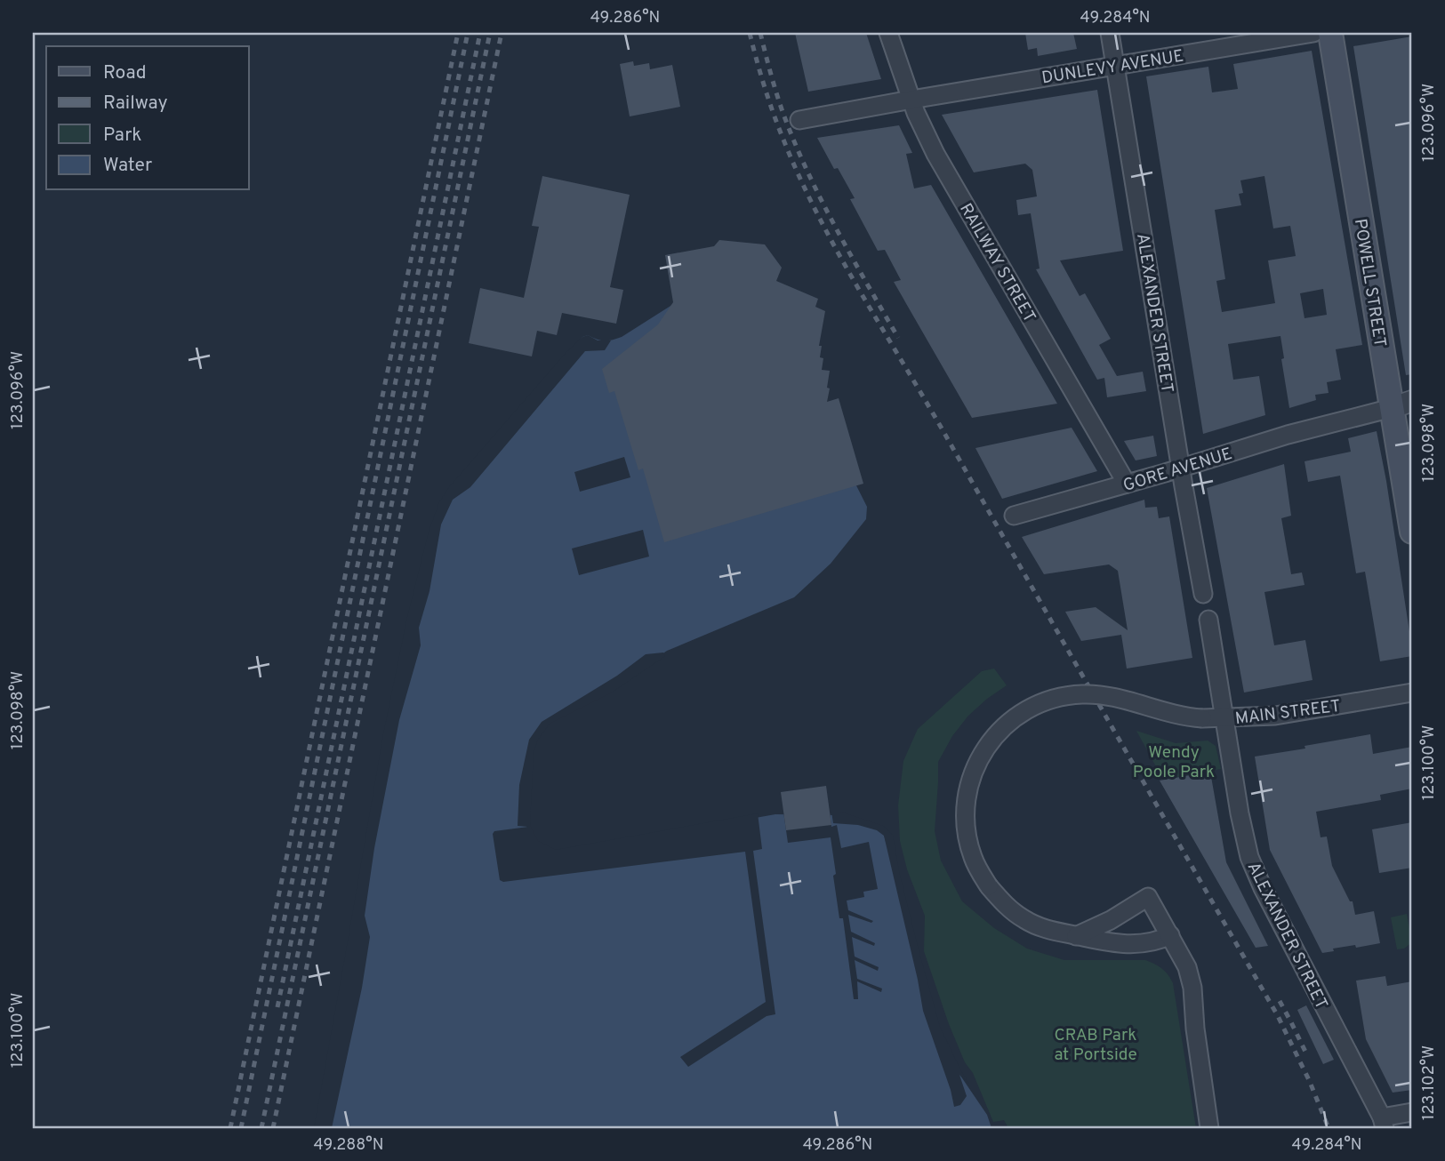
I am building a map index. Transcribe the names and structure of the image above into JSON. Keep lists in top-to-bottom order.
{
  "streets": {
    "main road": ["POWELL STREET"],
    "street": [
      "DUNLEVY AVENUE",
      "RAILWAY STREET",
      "ALEXANDER STREET",
      "GORE AVENUE",
      "MAIN STREET"
    ]
  },
  "crossings": [
    ["DUNLEVY AVENUE", "RAILWAY STREET"],
    ["DUNLEVY AVENUE", "ALEXANDER STREET"],
    ["RAILWAY STREET", "GORE AVENUE"],
    ["POWELL STREET", "GORE AVENUE"],
    ["ALEXANDER STREET", "GORE AVENUE"],
    ["ALEXANDER STREET", "MAIN STREET"]
  ],
  "parks": ["Wendy Poole Park", "CRAB Park at Portside"],
  "legend": [
    "Road",
    "Railway",
    "Park",
    "Water"
  ],
  "coordinates": [
    "49.286°N",
    "49.284°N",
    "123.096°W",
    "123.098°W",
    "123.100°W",
    "123.102°W",
    "49.288°N"
  ]
}
